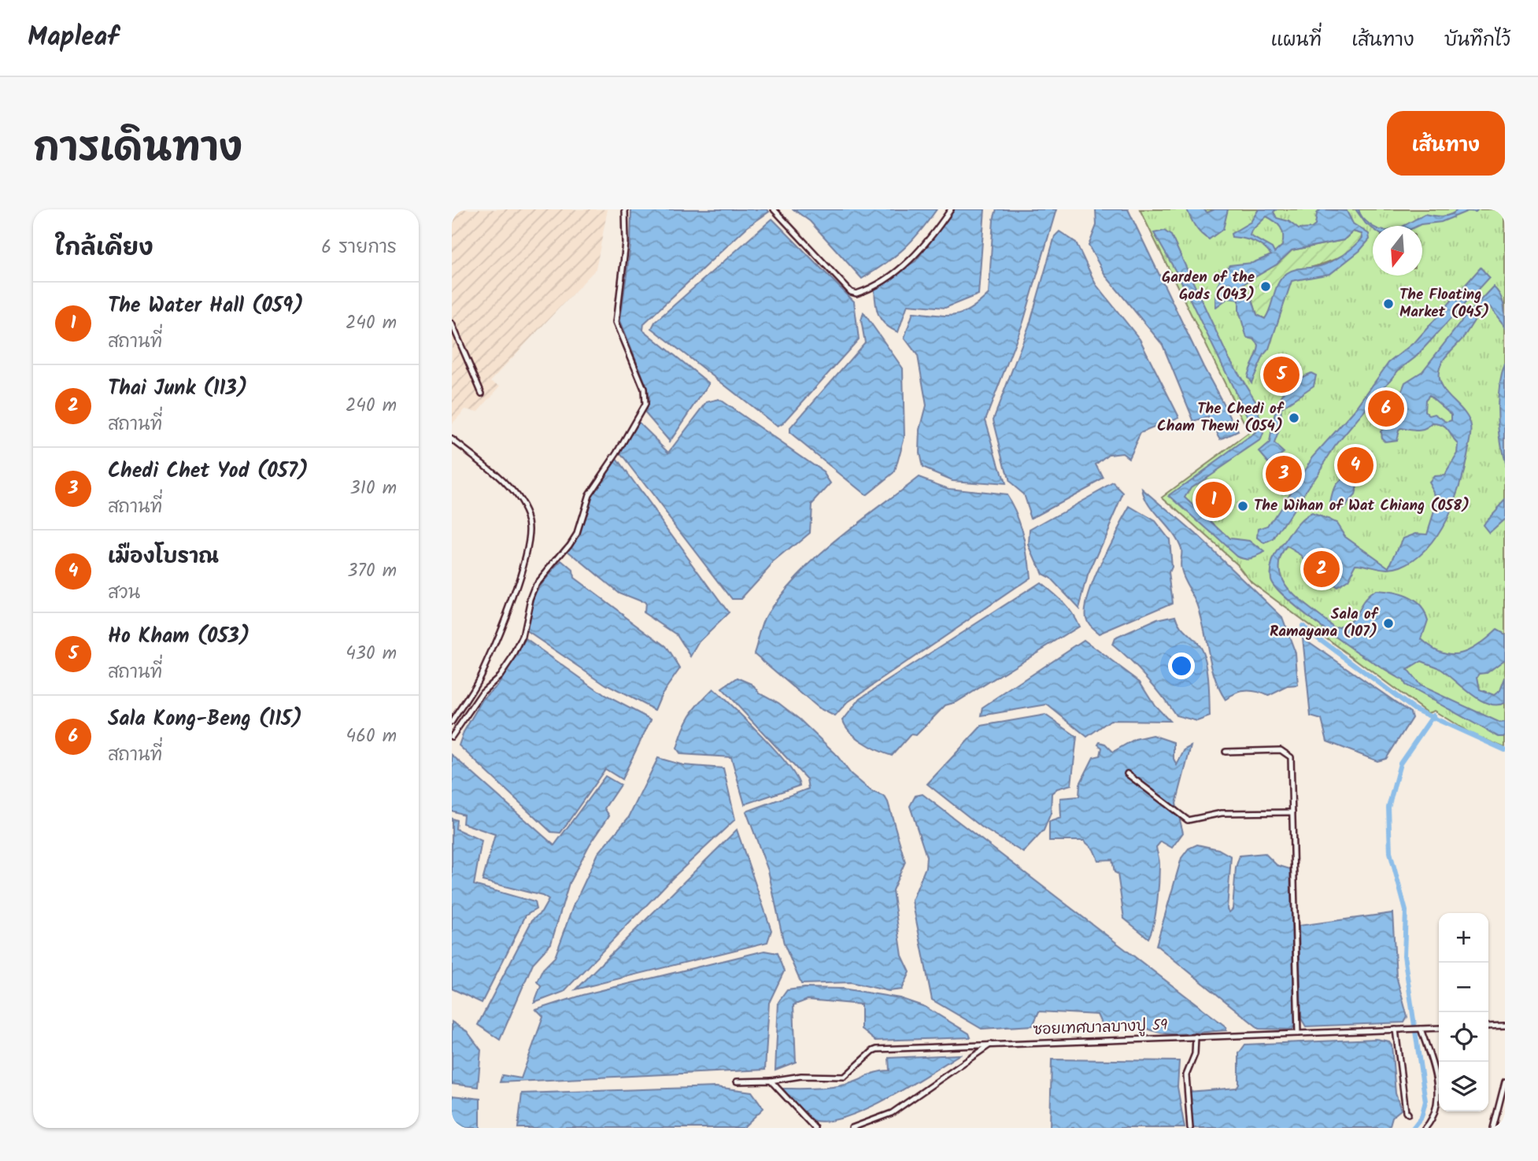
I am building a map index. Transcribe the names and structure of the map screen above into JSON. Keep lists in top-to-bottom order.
{
  "streets": {
    "street": ["ซอยเทศบาลบางปู 59"]
  },
  "places": [
    "Garden of the Gods (043)",
    "The Floating Market (045)",
    "The Chedi of Cham Thewi (054)",
    "The Wihan of Wat Chiang (058)",
    "Sala of Ramayana (107)"
  ],
  "north": "bottom",
  "page": {
    "header": "Mapleaf",
    "nav": ["แผนที่", "เส้นทาง", "บันทึกไว้"],
    "title": "การเดินทาง",
    "buttons": "เส้นทาง",
    "heading": ["ใกล้เคียง", "6 รายการ"],
    "list": [
      {
        "mark": "1",
        "name": "The Water Hall (059)",
        "note": "สถานที่",
        "value": "240 m"
      },
      {
        "mark": "2",
        "name": "Thai Junk (113)",
        "note": "สถานที่",
        "value": "240 m"
      },
      {
        "mark": "3",
        "name": "Chedi Chet Yod (057)",
        "note": "สถานที่",
        "value": "310 m"
      },
      {
        "mark": "4",
        "name": "เมืองโบราณ",
        "note": "สวน",
        "value": "370 m"
      },
      {
        "mark": "5",
        "name": "Ho Kham (053)",
        "note": "สถานที่",
        "value": "430 m"
      },
      {
        "mark": "6",
        "name": "Sala Kong-Beng (115)",
        "note": "สถานที่",
        "value": "460 m"
      }
    ],
    "pins": [
      "5",
      "6",
      "4",
      "3",
      "1",
      "2"
    ],
    "map_buttons": ["+", "−"]
  }
}
